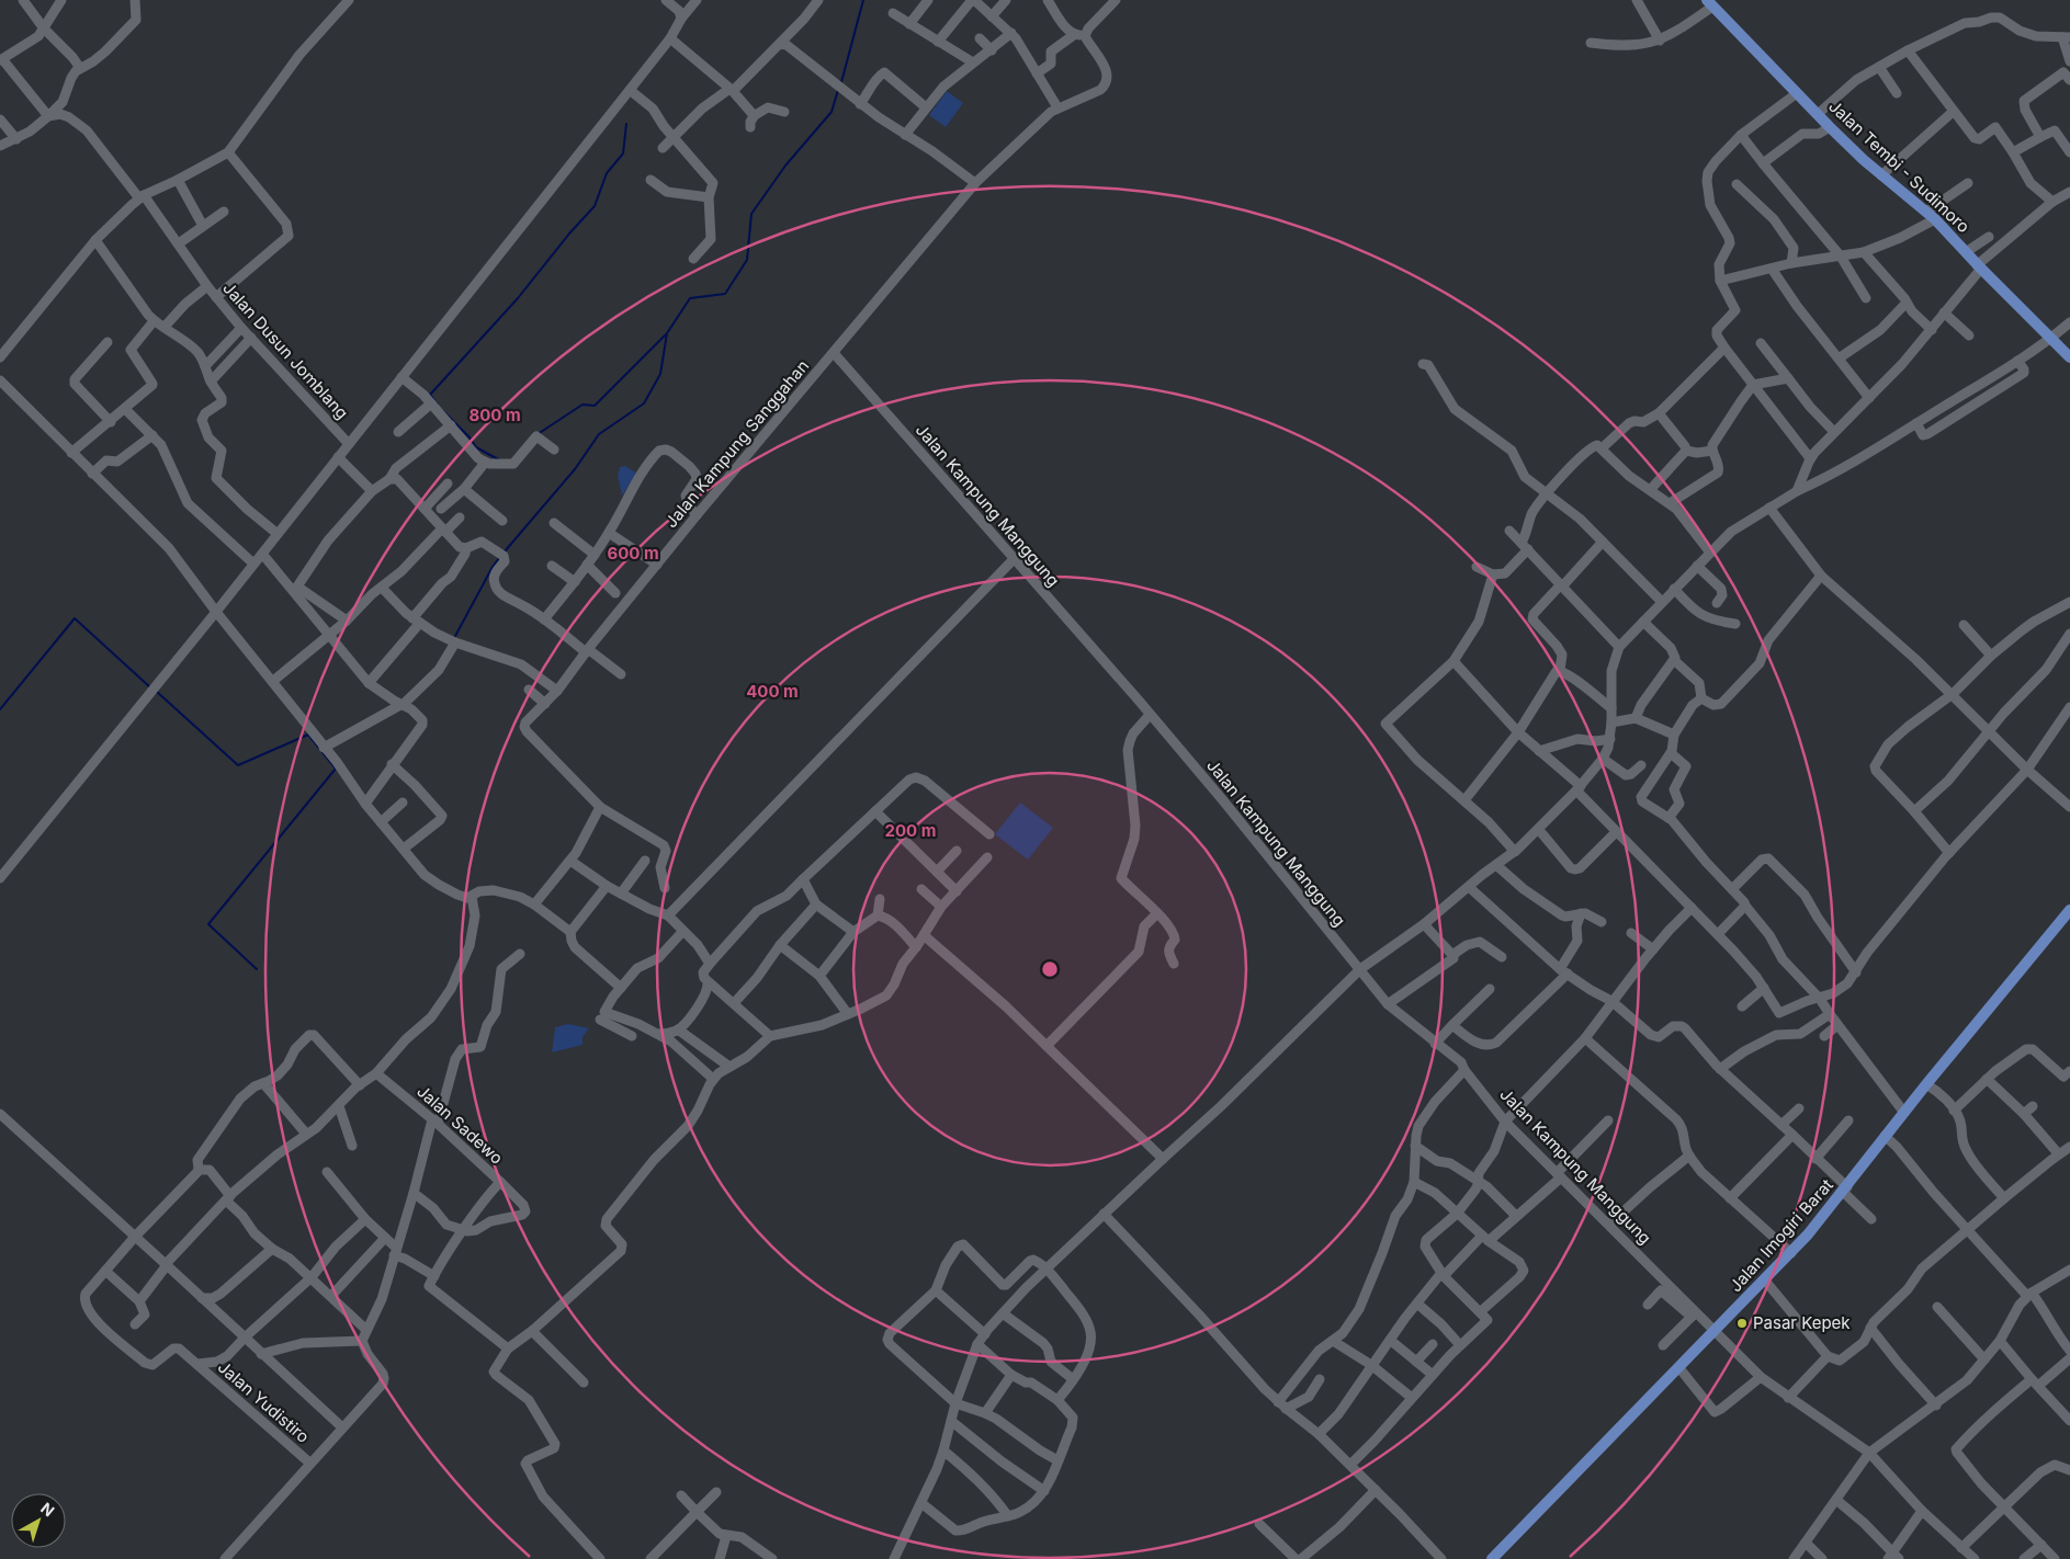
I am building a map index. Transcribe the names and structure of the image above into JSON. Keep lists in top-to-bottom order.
{
  "streets": {
    "main road": ["Jalan Tembi - Sudimoro", "Jalan Imogiri Barat"],
    "street": [
      "Jalan Dusun Jomblang",
      "Jalan Kampung Sanggahan",
      "Jalan Kampung Manggung",
      "Jalan Sadewo",
      "Jalan Yudistiro"
    ]
  },
  "crossings": [
    ["Jalan Kampung Sanggahan", "Jalan Kampung Manggung"],
    ["Jalan Kampung Manggung", "Jalan Imogiri Barat"]
  ],
  "places": ["Pasar Kepek"],
  "north": "top right",
  "rings": [
    "800 m",
    "600 m",
    "400 m",
    "200 m"
  ]
}
